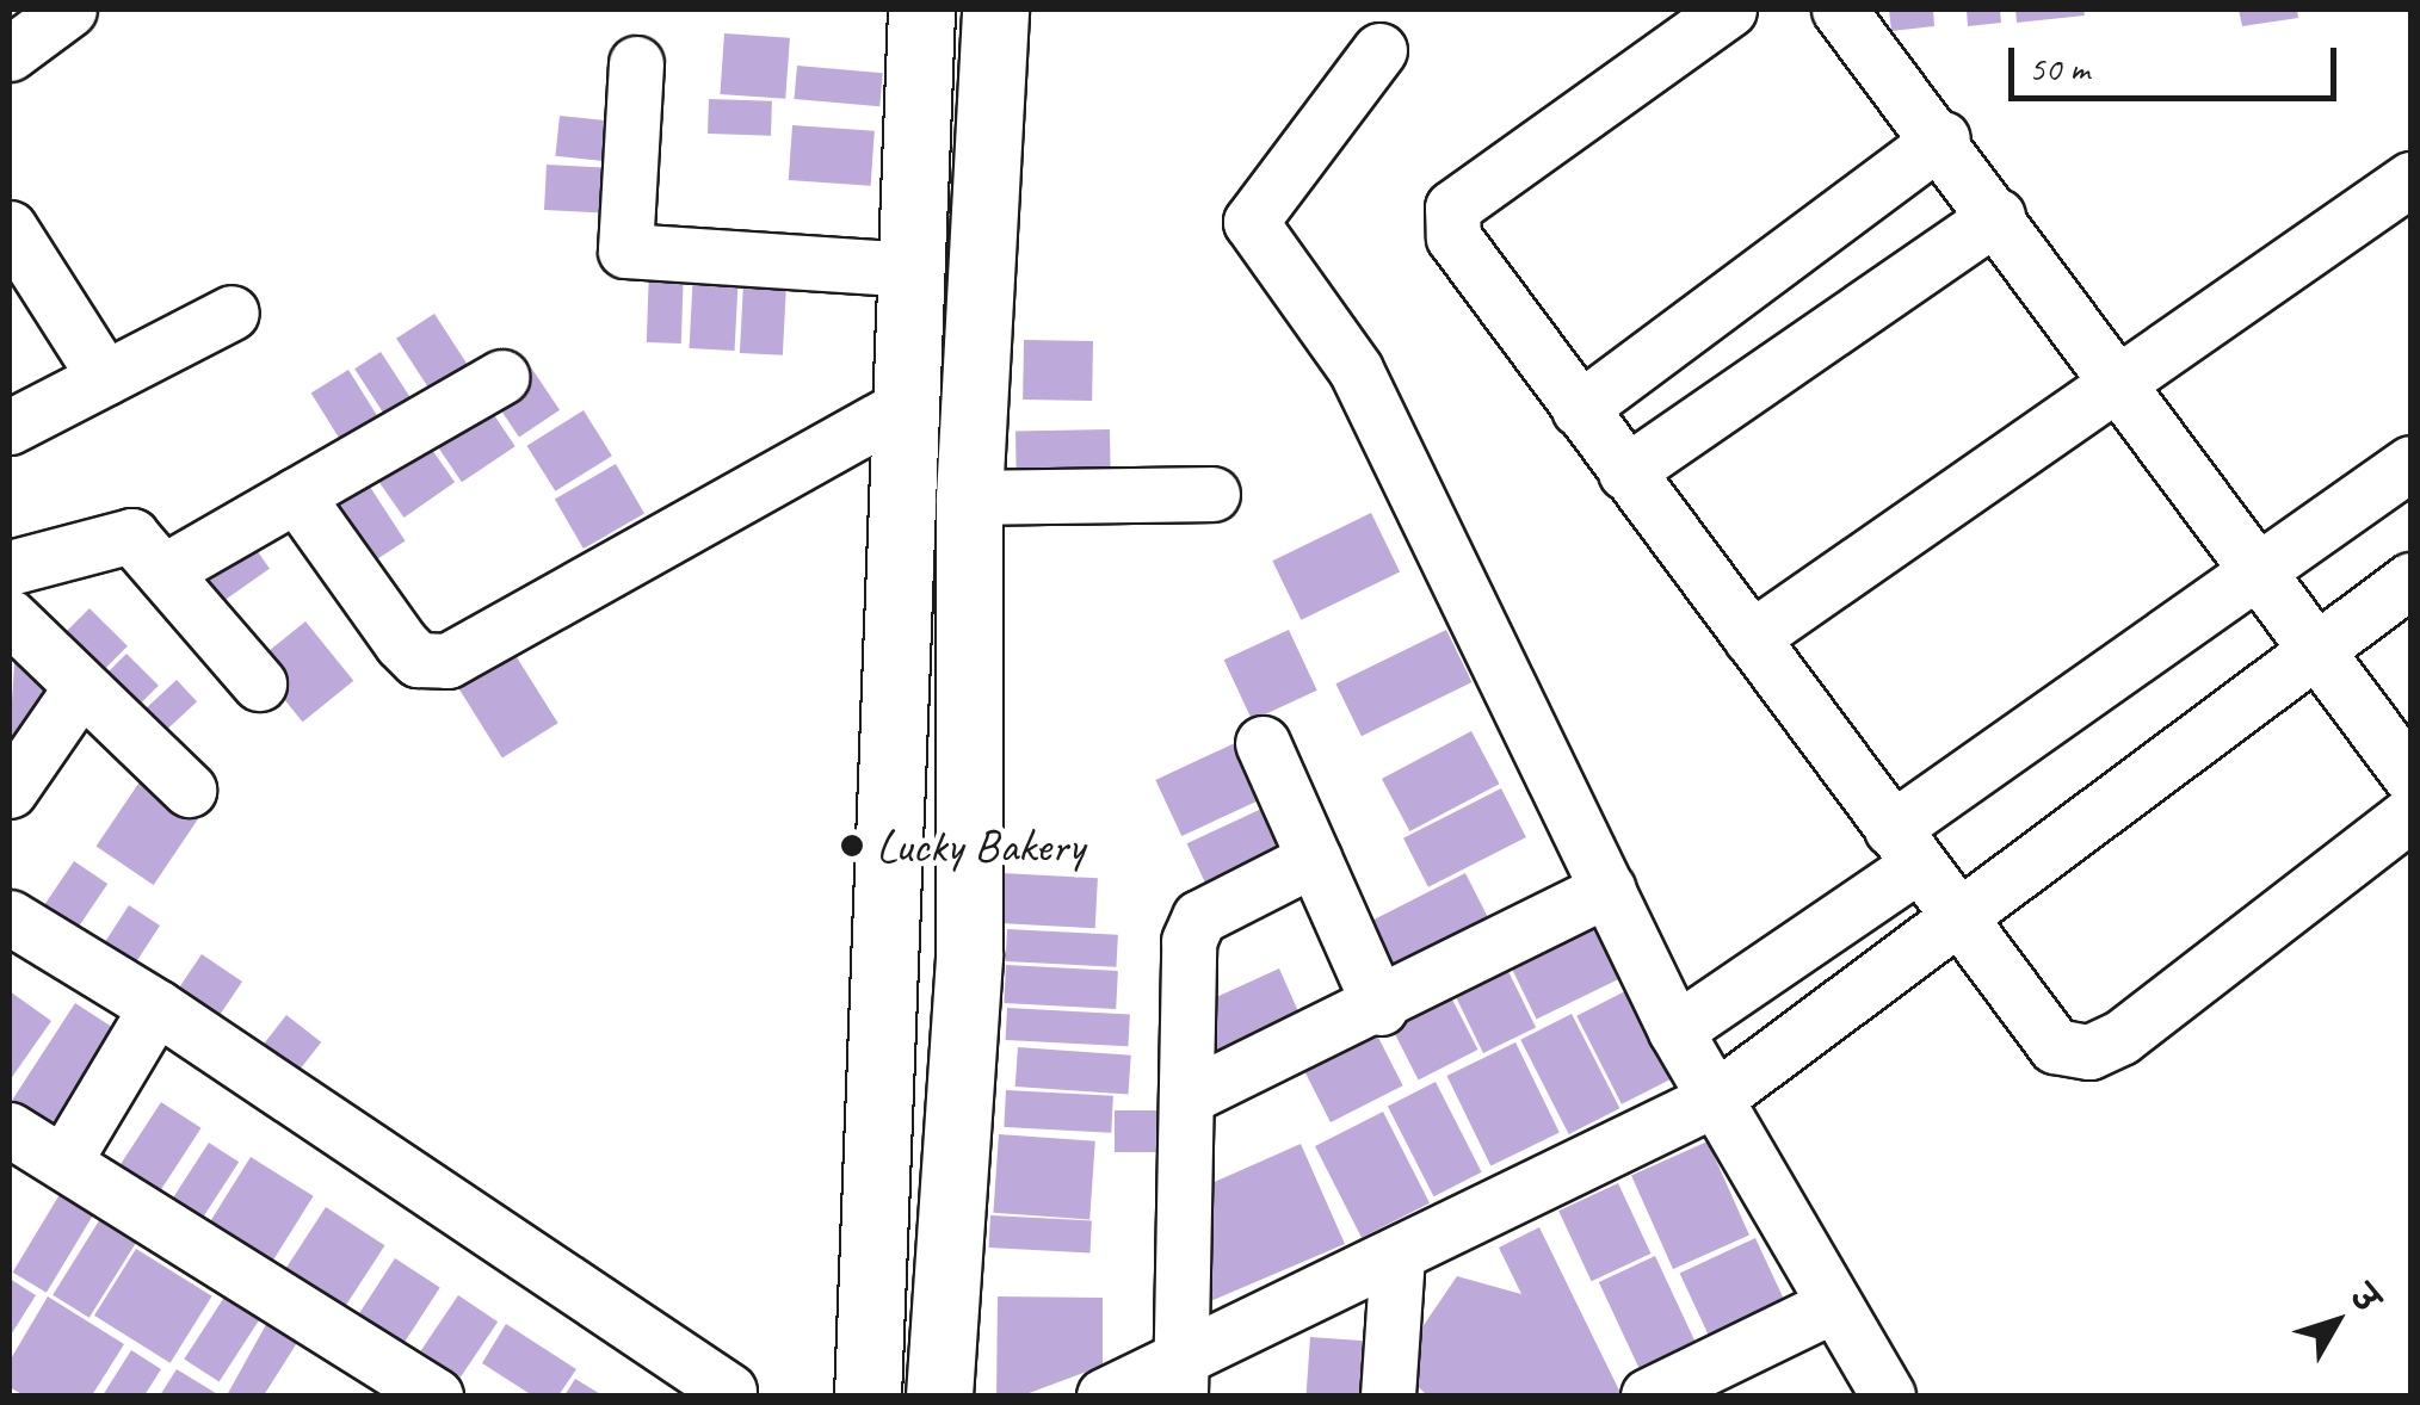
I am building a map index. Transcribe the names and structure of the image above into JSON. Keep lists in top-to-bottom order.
{
  "places": ["Lucky Bakery"],
  "scale_bar": "50 m",
  "north": "top right"
}
